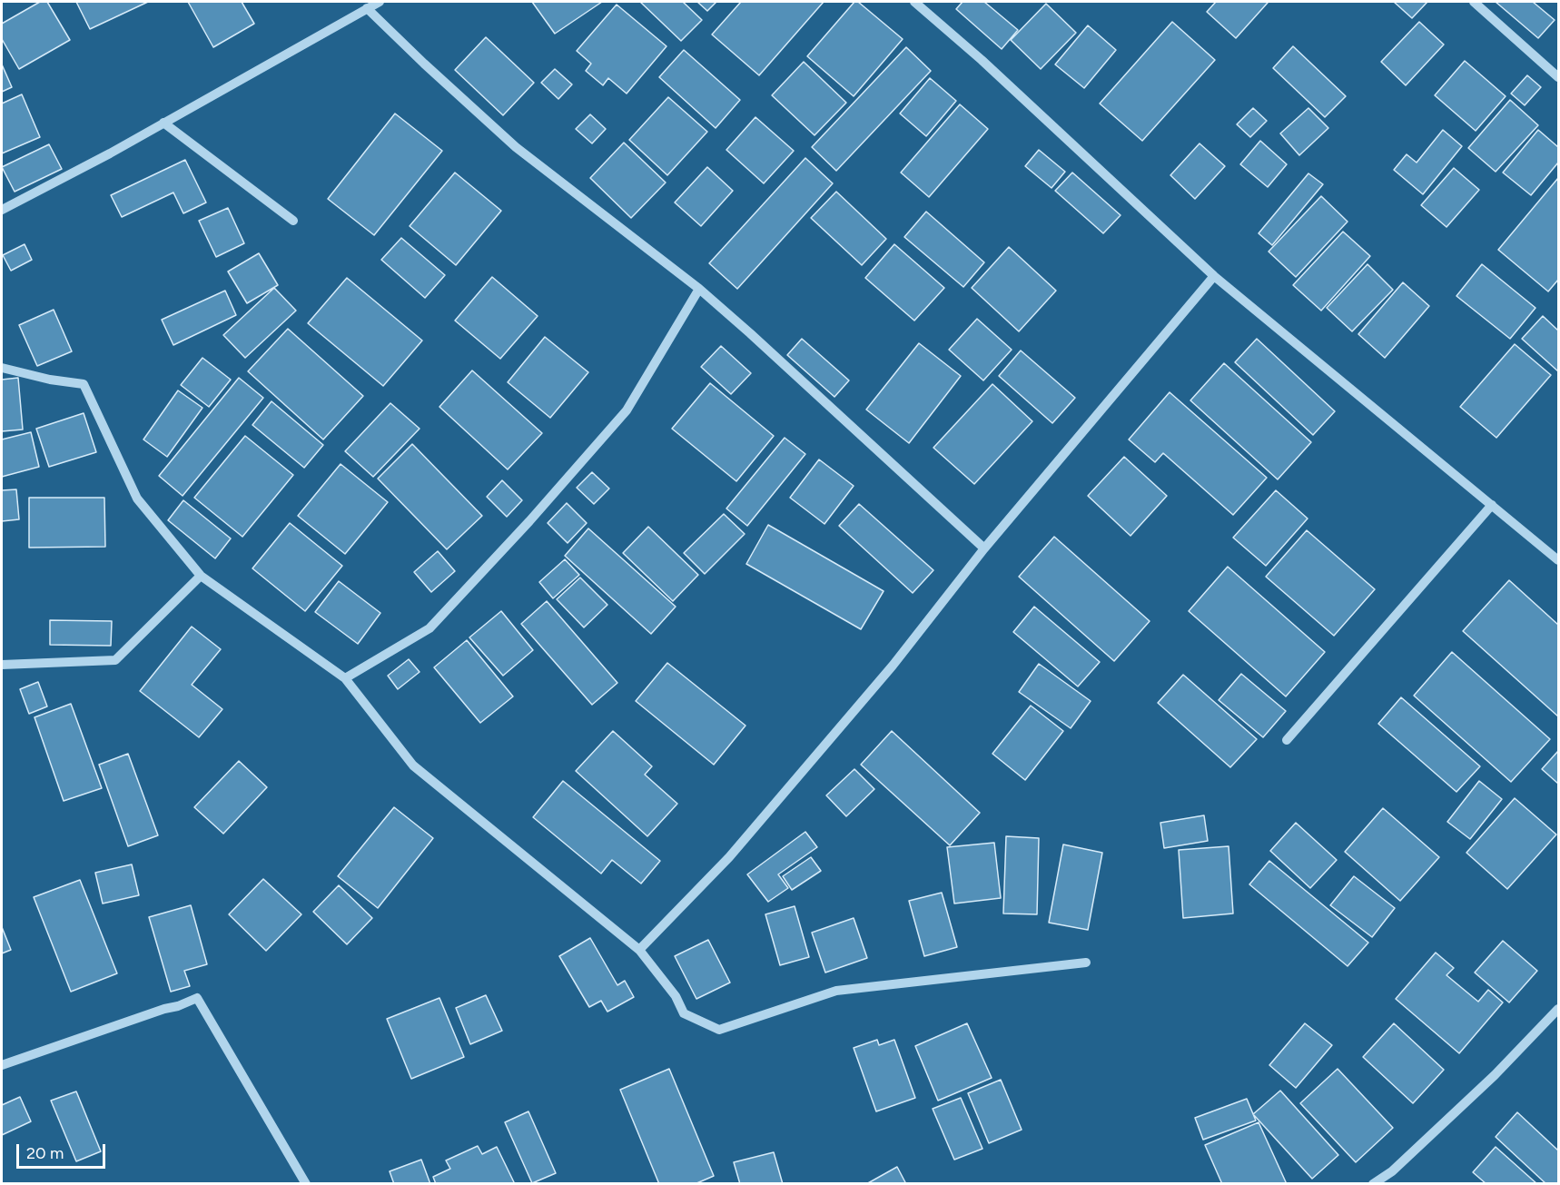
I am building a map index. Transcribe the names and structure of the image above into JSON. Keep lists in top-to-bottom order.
{
  "scale_bar": "20 m"
}
